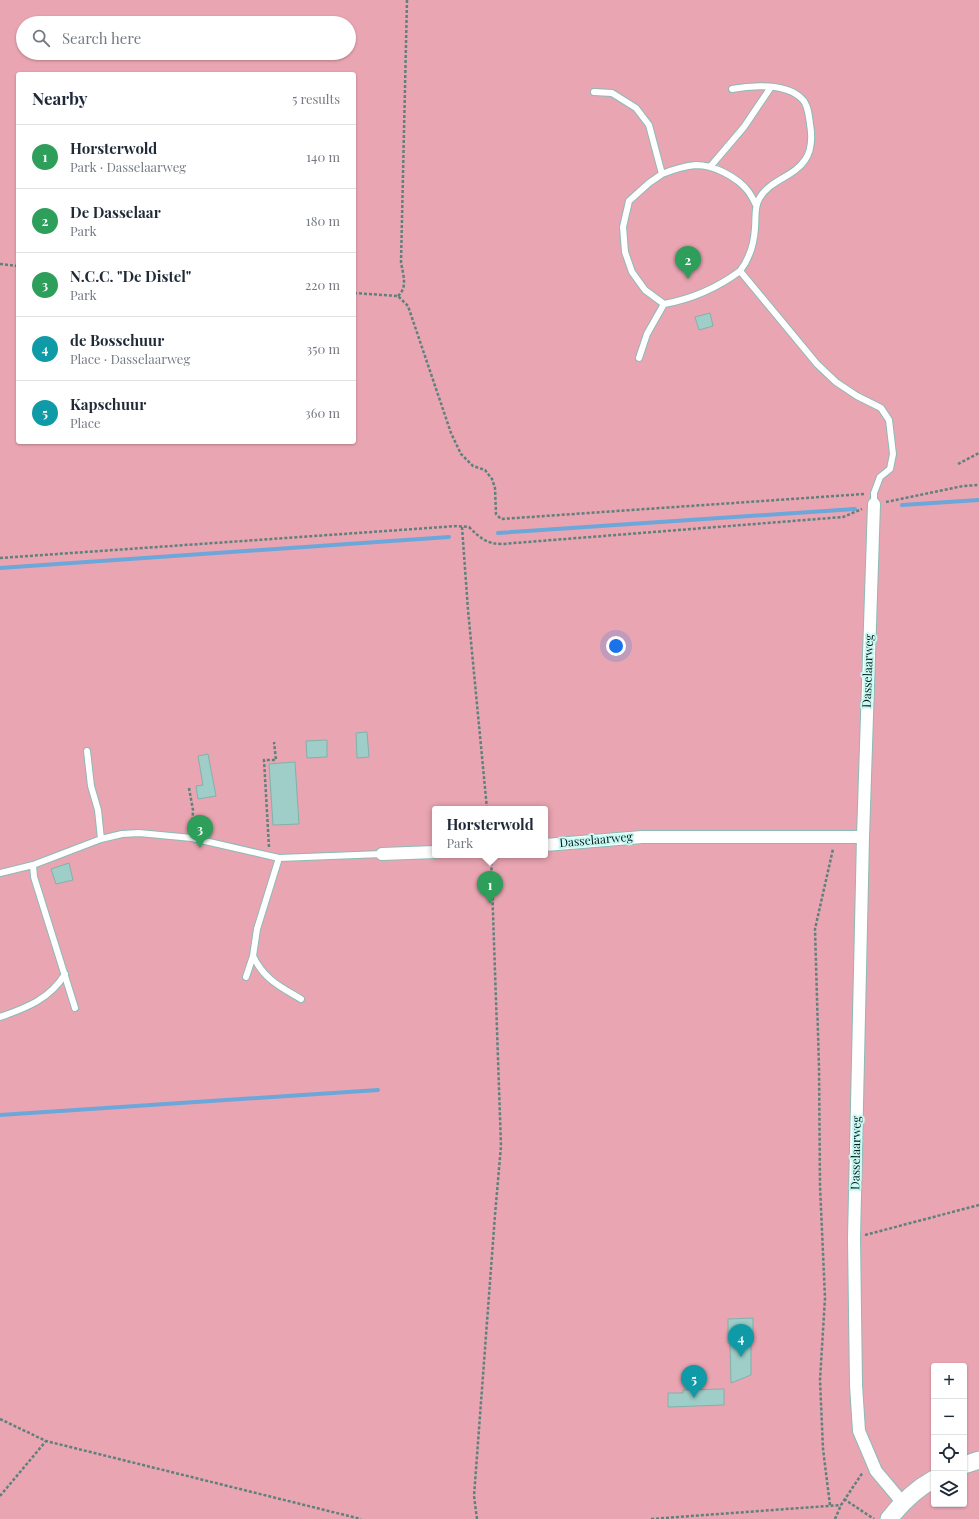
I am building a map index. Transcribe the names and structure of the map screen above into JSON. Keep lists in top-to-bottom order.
{
  "streets": {
    "street": ["Dasselaarweg"]
  },
  "page": {
    "search": "Search here",
    "heading": ["Nearby", "5 results"],
    "list": [
      {
        "mark": "1",
        "name": "Horsterwold",
        "note": "Park · Dasselaarweg",
        "value": "140 m"
      },
      {
        "mark": "2",
        "name": "De Dasselaar",
        "note": "Park",
        "value": "180 m"
      },
      {
        "mark": "3",
        "name": "N.C.C. \"De Distel\"",
        "note": "Park",
        "value": "220 m"
      },
      {
        "mark": "4",
        "name": "de Bosschuur",
        "note": "Place · Dasselaarweg",
        "value": "350 m"
      },
      {
        "mark": "5",
        "name": "Kapschuur",
        "note": "Place",
        "value": "360 m"
      }
    ],
    "pins": [
      "2",
      "3",
      "1",
      "4",
      "5"
    ],
    "popup": ["Horsterwold", "Park"],
    "map_buttons": ["+", "−"]
  }
}
